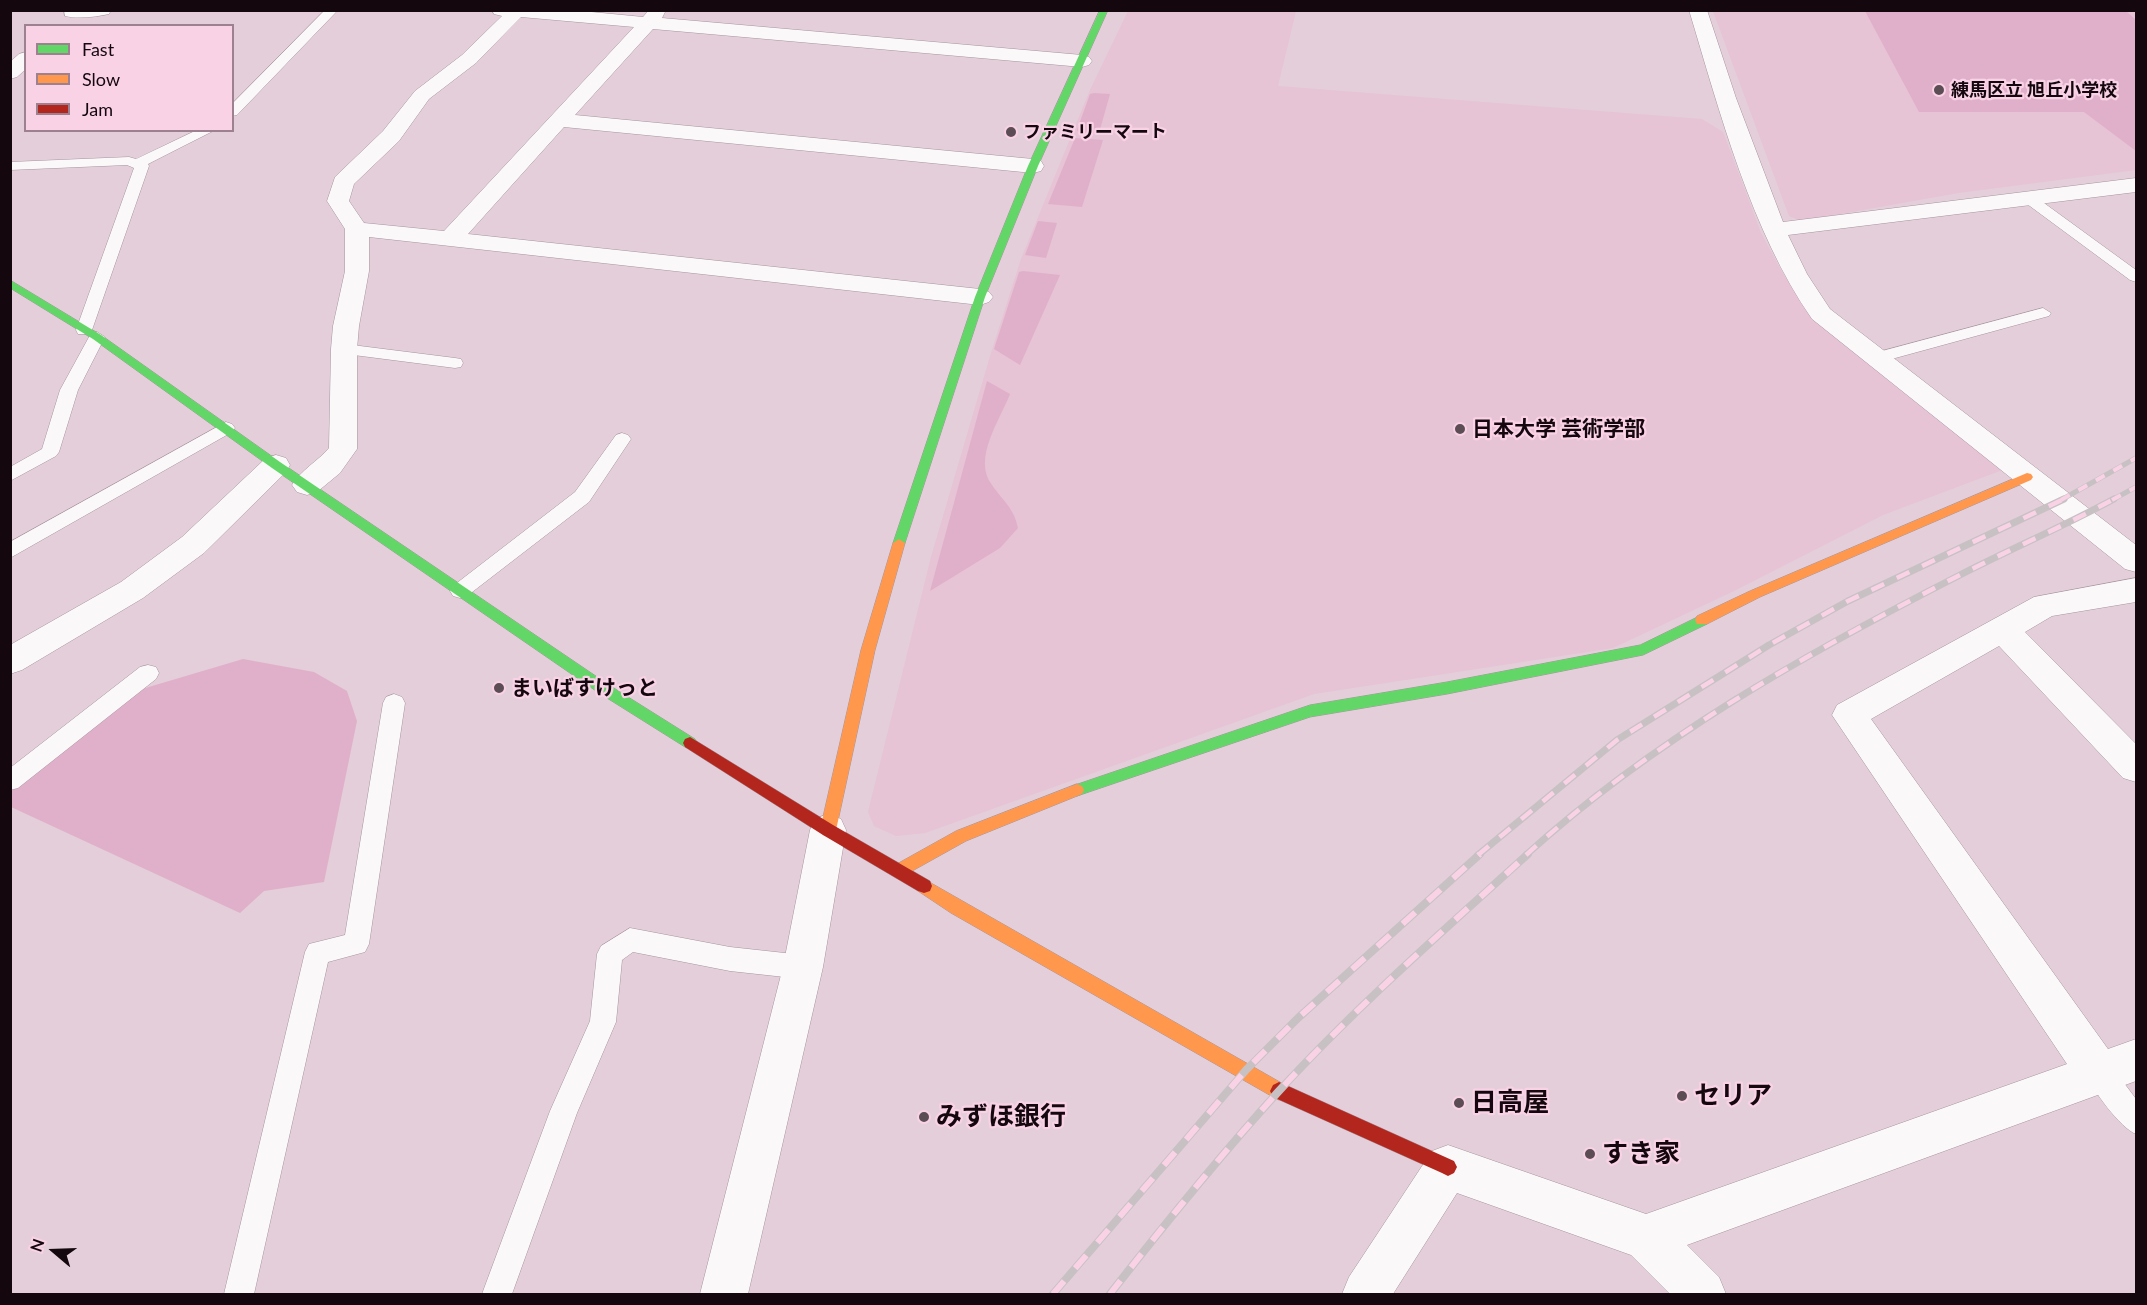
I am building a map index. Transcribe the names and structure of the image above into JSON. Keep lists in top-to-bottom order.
{
  "places": [
    "練馬区立 旭丘小学校",
    "ファミリーマート",
    "日本大学 芸術学部",
    "まいばすけっと",
    "セリア",
    "日高屋",
    "みずほ銀行",
    "すき家"
  ],
  "legend": ["Fast", "Slow", "Jam"],
  "north": "left"
}
